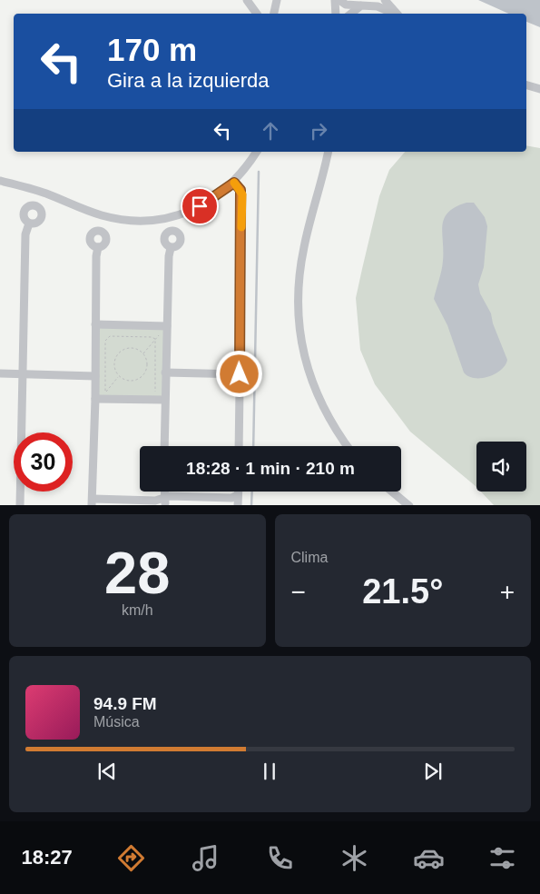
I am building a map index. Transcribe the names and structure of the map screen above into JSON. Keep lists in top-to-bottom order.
{
  "page": {
    "turn": ["170 m", "Gira a la izquierda"],
    "limit": "30",
    "trip": "18:28 · 1 min · 210 m",
    "tile": [
      ["28", "km/h"],
      "Clima"
    ],
    "heat": ["−", "21.5°", "+"],
    "song": ["94.9 FM", "Música"],
    "tabs": "18:27"
  }
}
